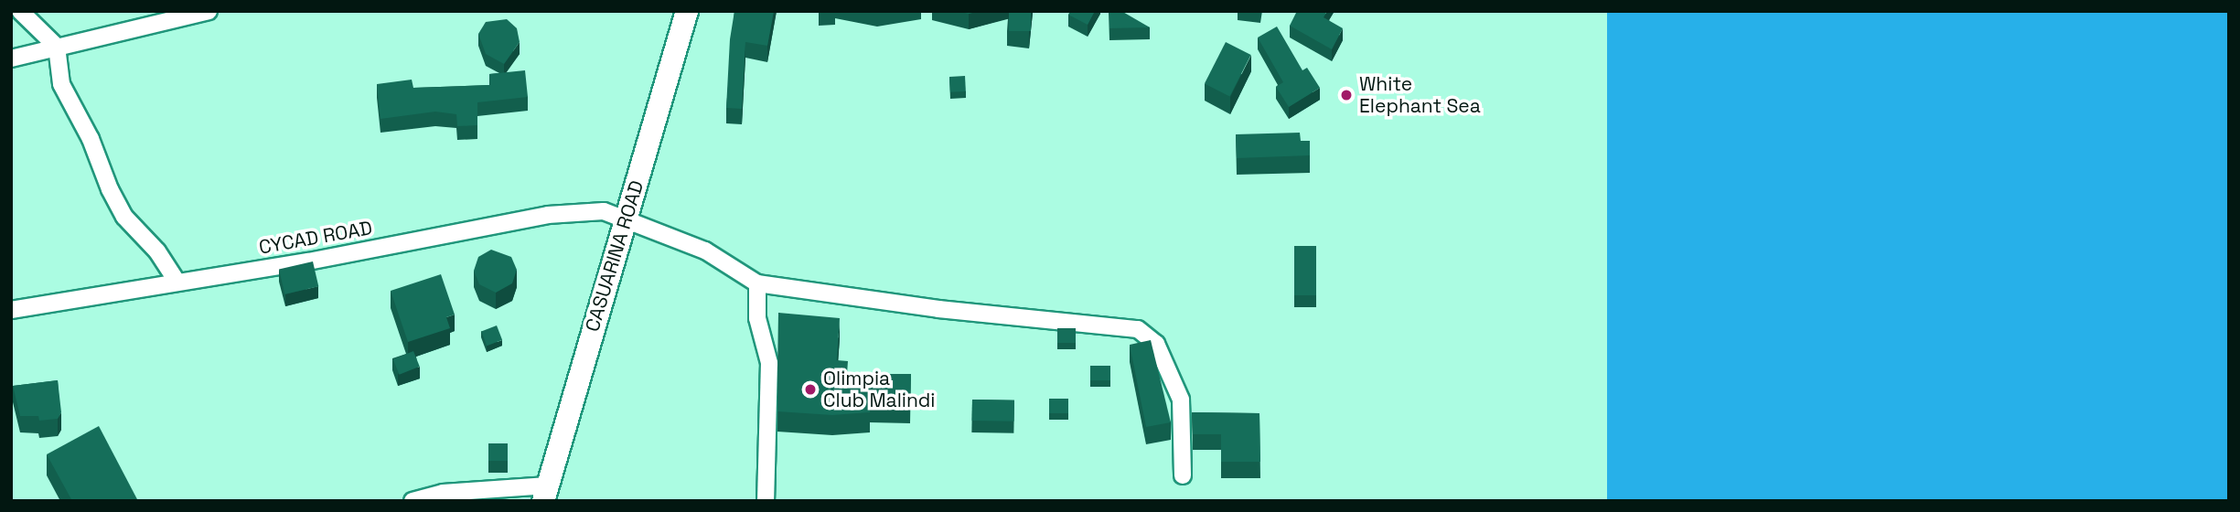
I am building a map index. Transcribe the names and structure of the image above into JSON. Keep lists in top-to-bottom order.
{
  "streets": {
    "street": ["CYCAD ROAD", "CASUARINA ROAD"]
  },
  "crossings": [
    ["CYCAD ROAD", "CASUARINA ROAD"]
  ],
  "places": ["White Elephant Sea", "Olimpia Club Malindi"]
}
